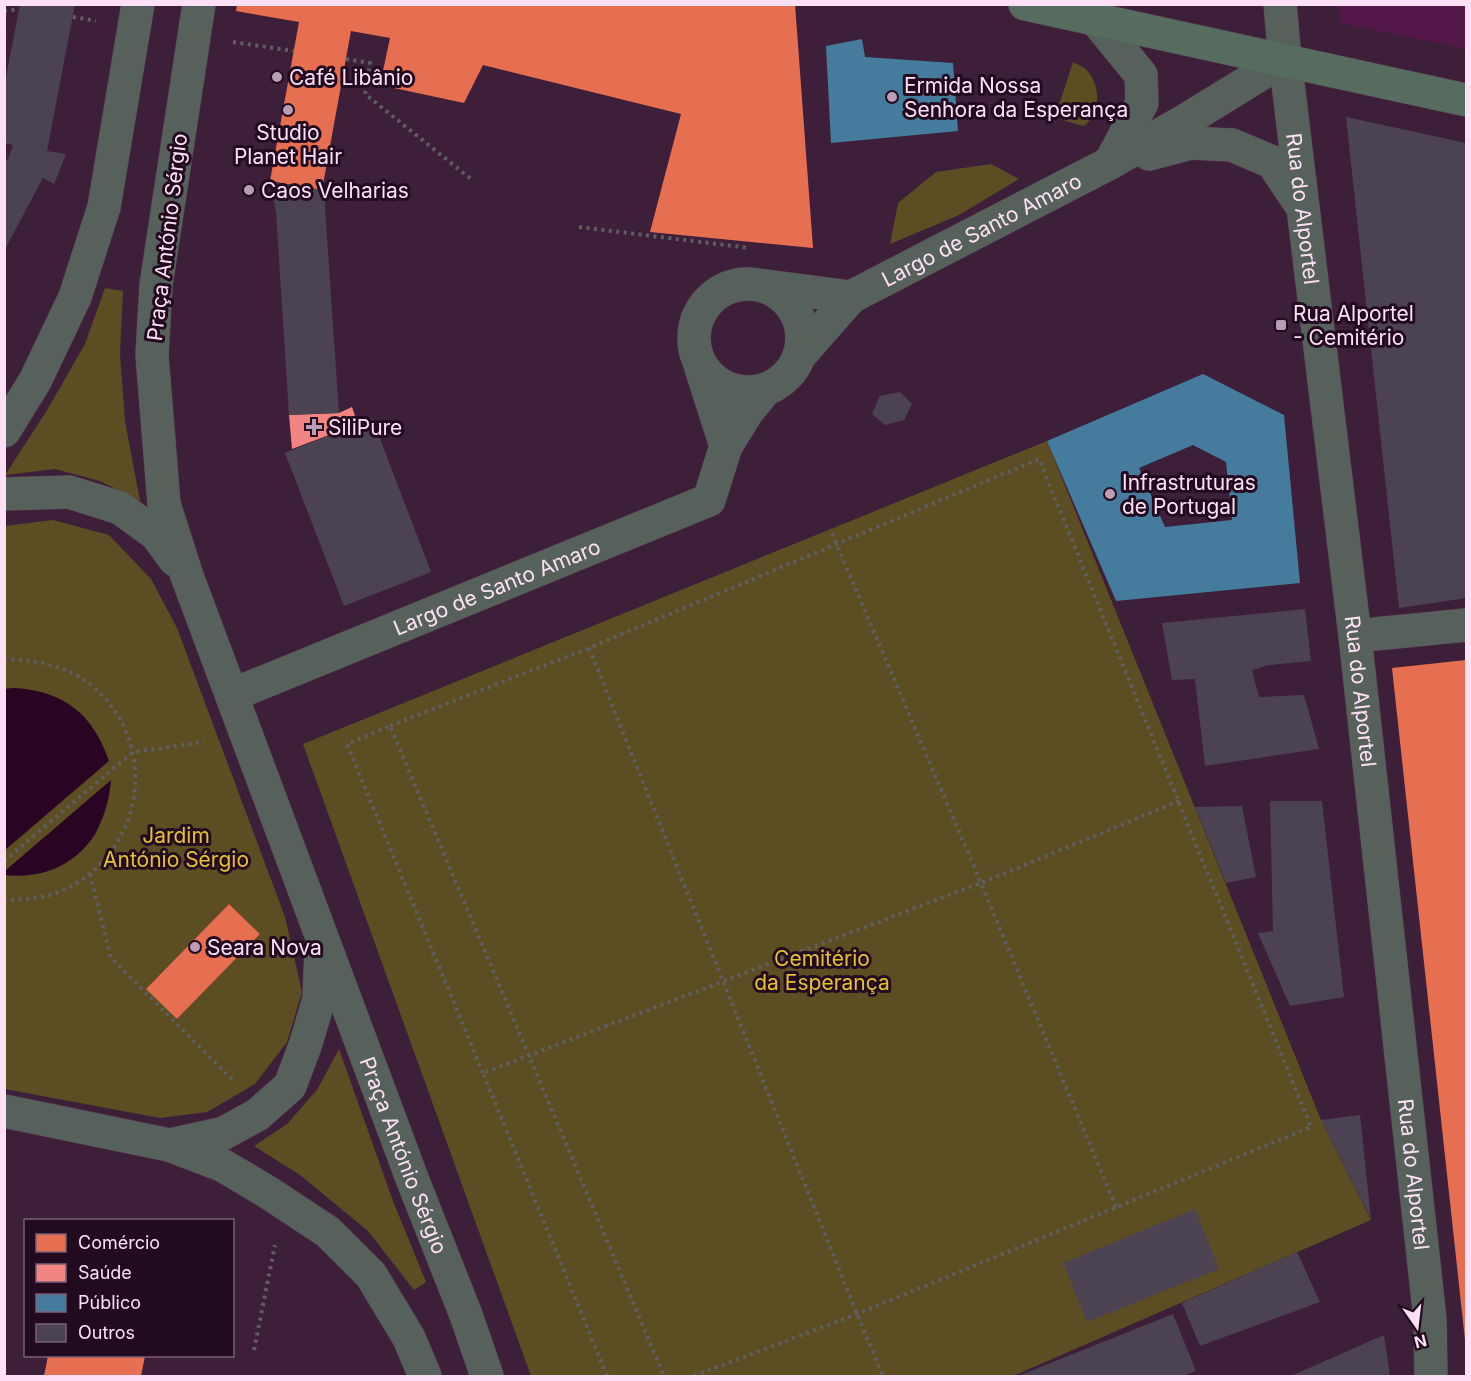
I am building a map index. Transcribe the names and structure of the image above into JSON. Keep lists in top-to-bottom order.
{
  "streets": {
    "street": ["Rua do Alportel", "Largo de Santo Amaro", "Praça António Sérgio"]
  },
  "crossings": [
    ["Largo de Santo Amaro", "Praça António Sérgio"]
  ],
  "parks": ["Jardim António Sérgio", "Cemitério da Esperança"],
  "places": {
    "other": [
      "Café Libânio",
      "Ermida Nossa Senhora da Esperança",
      "Studio Planet Hair",
      "Caos Velharias",
      "Infrastruturas de Portugal",
      "Seara Nova"
    ],
    "transit": ["Rua Alportel - Cemitério"],
    "health": ["SiliPure"]
  },
  "legend": [
    "Comércio",
    "Saúde",
    "Público",
    "Outros"
  ],
  "north": "bottom"
}
